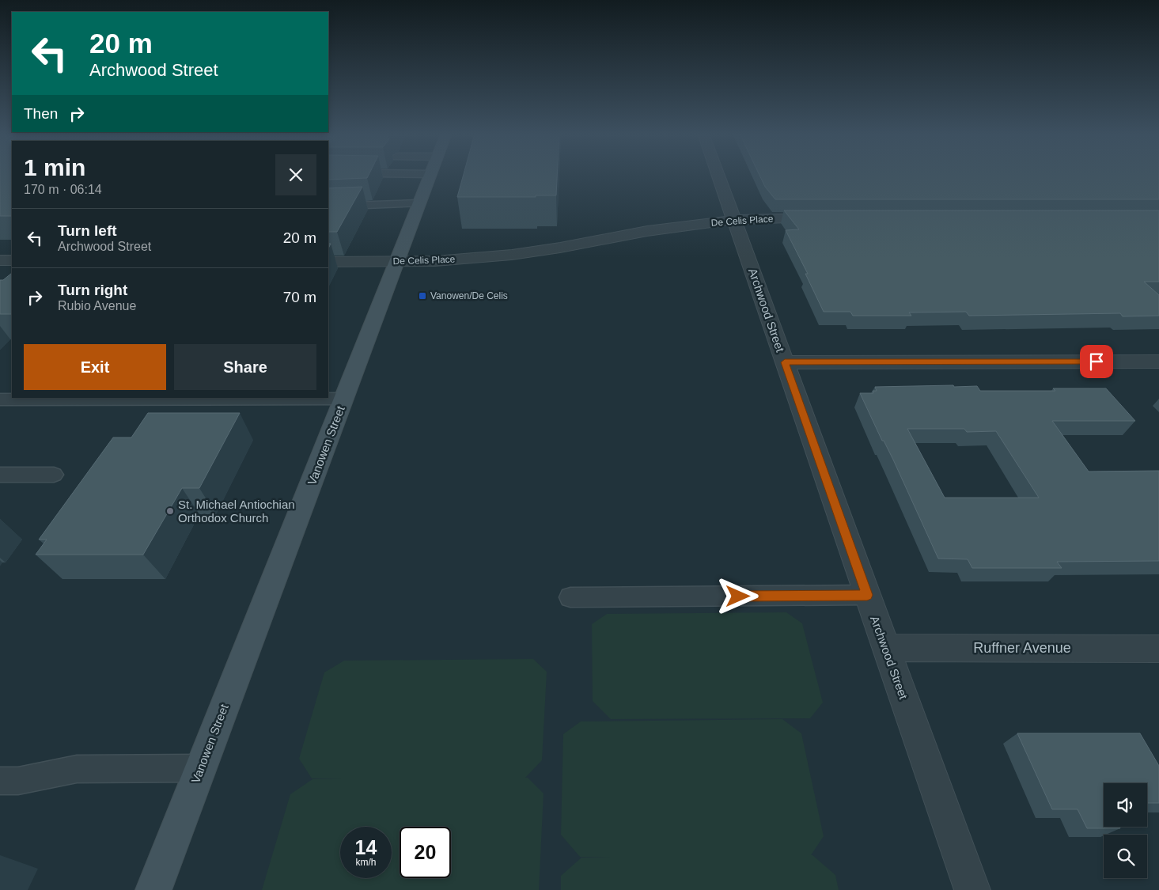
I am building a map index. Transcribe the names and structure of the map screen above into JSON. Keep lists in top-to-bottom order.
{
  "streets": {
    "main road": ["Vanowen Street"],
    "street": ["De Celis Place", "Archwood Street", "Ruffner Avenue"]
  },
  "crossings": [
    ["De Celis Place", "Archwood Street"],
    ["De Celis Place", "Vanowen Street"],
    ["Archwood Street", "Ruffner Avenue"]
  ],
  "places": {
    "transit": ["Vanowen/De Celis"],
    "other": ["St. Michael Antiochian Orthodox Church"]
  },
  "page": {
    "turn": ["20 m", "Archwood Street"],
    "then": "Then",
    "heading": ["1 min", "170 m · 06:14"],
    "list": [
      {
        "name": "Turn left",
        "note": "Archwood Street",
        "value": "20 m"
      },
      {
        "name": "Turn right",
        "note": "Rubio Avenue",
        "value": "70 m"
      }
    ],
    "buttons": ["Exit", "Share"],
    "speed": "14 km/h",
    "limit": "20"
  }
}
